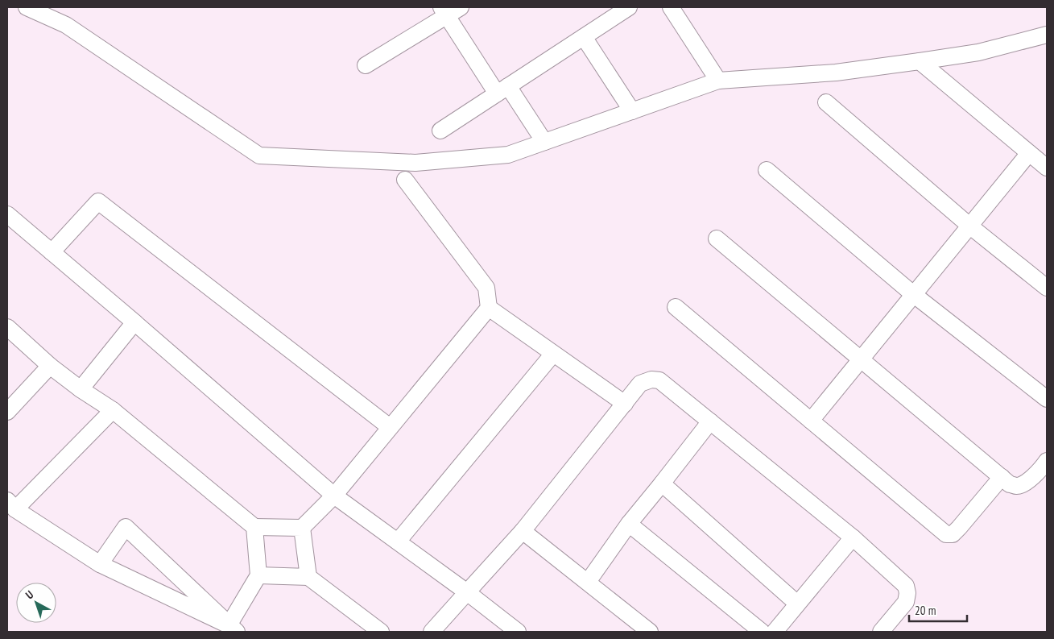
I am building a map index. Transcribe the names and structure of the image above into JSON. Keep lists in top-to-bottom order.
{
  "scale_bar": "20 m",
  "north": "top left"
}
